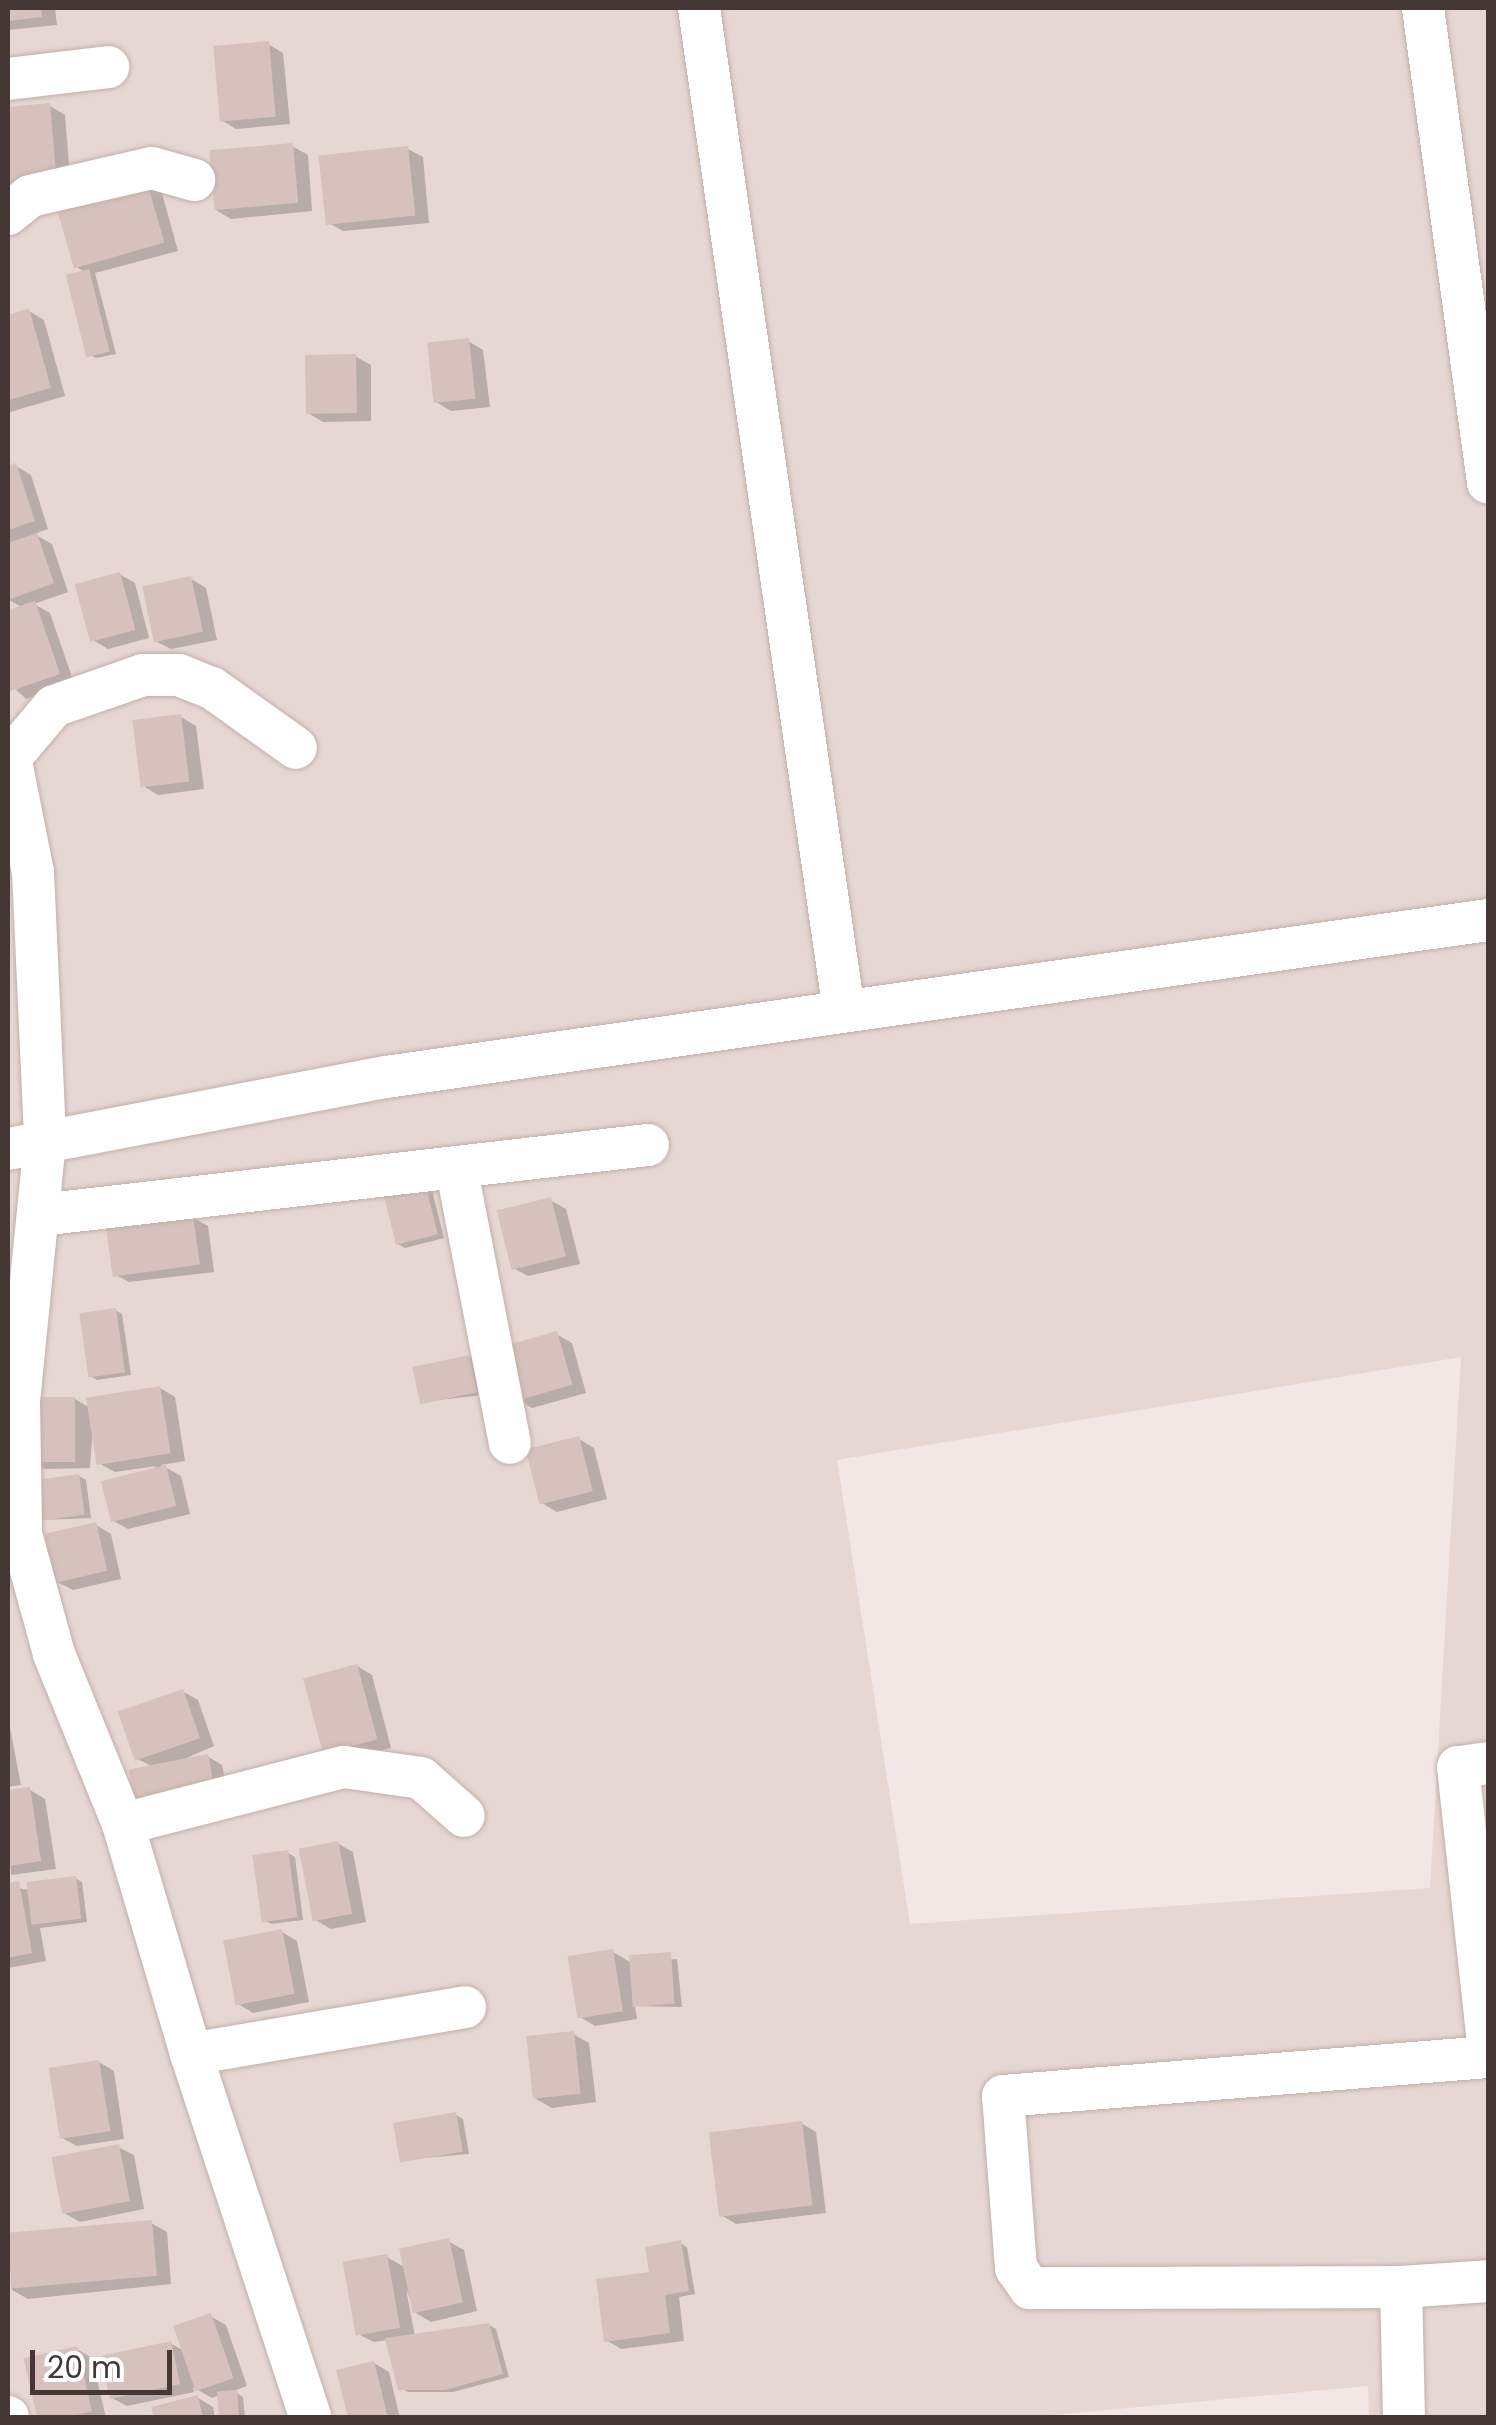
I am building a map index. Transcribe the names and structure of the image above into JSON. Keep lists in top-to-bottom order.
{
  "scale_bar": "20 m"
}
